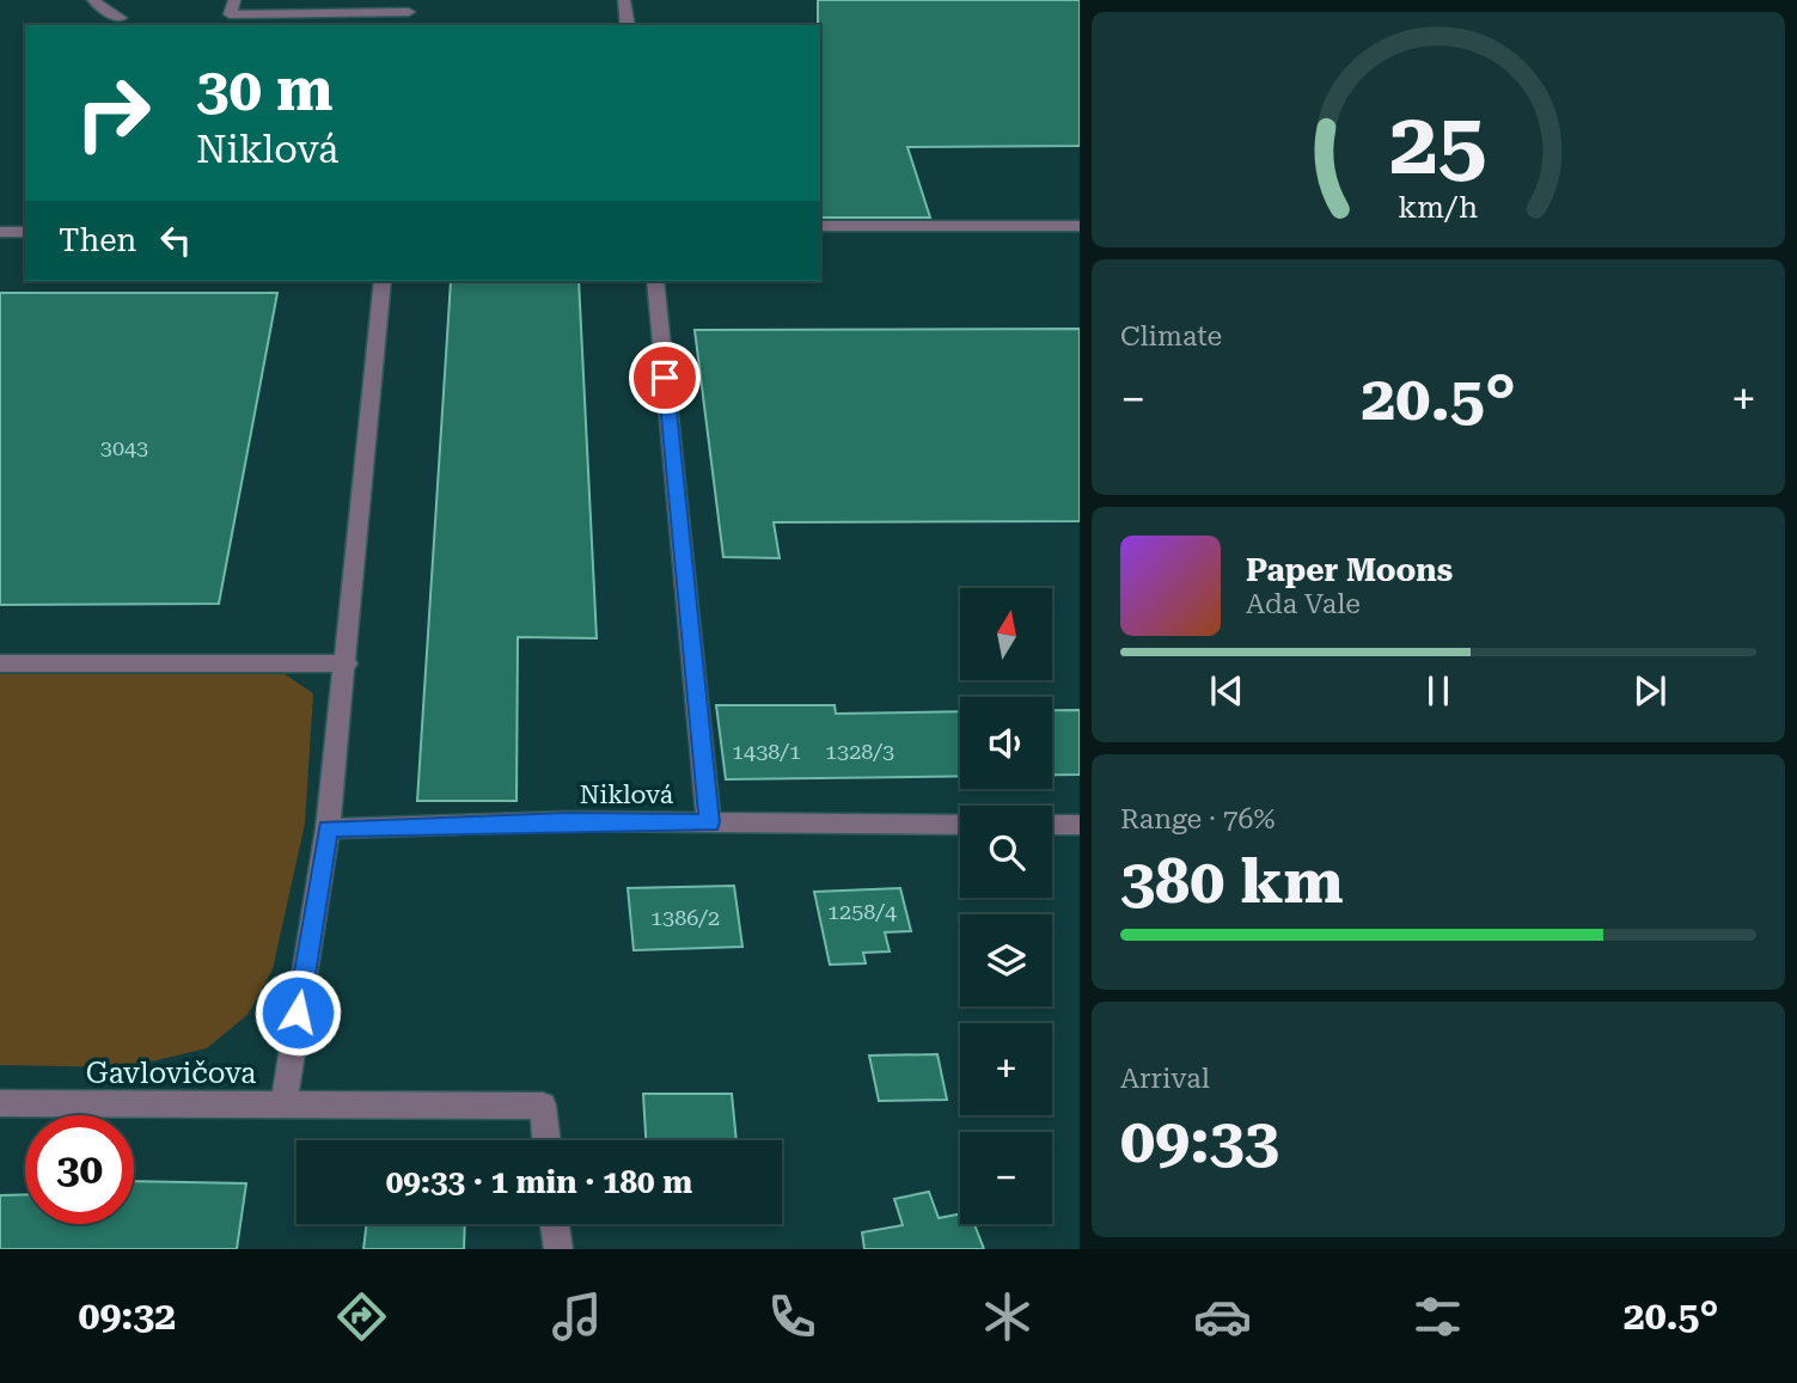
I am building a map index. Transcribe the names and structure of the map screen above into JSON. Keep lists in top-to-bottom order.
{
  "streets": {
    "street": ["Niklová", "Gavlovičova"]
  },
  "house_numbers": [
    "3043",
    "1438/1",
    "1328/3",
    "1258/4",
    "1386/2"
  ],
  "north": "top",
  "page": {
    "turn": ["30 m", "Niklová"],
    "then": "Then",
    "tile": [
      "Climate",
      ["Range · 76%", "380 km"],
      ["Arrival", "09:33"]
    ],
    "heat": ["−", "20.5°", "+"],
    "song": ["Paper Moons", "Ada Vale"],
    "map_buttons": ["+", "−"],
    "limit": "30",
    "trip": "09:33 · 1 min · 180 m",
    "tabs": ["09:32", "20.5°"],
    "gauge": ["25", "km/h"]
  }
}
